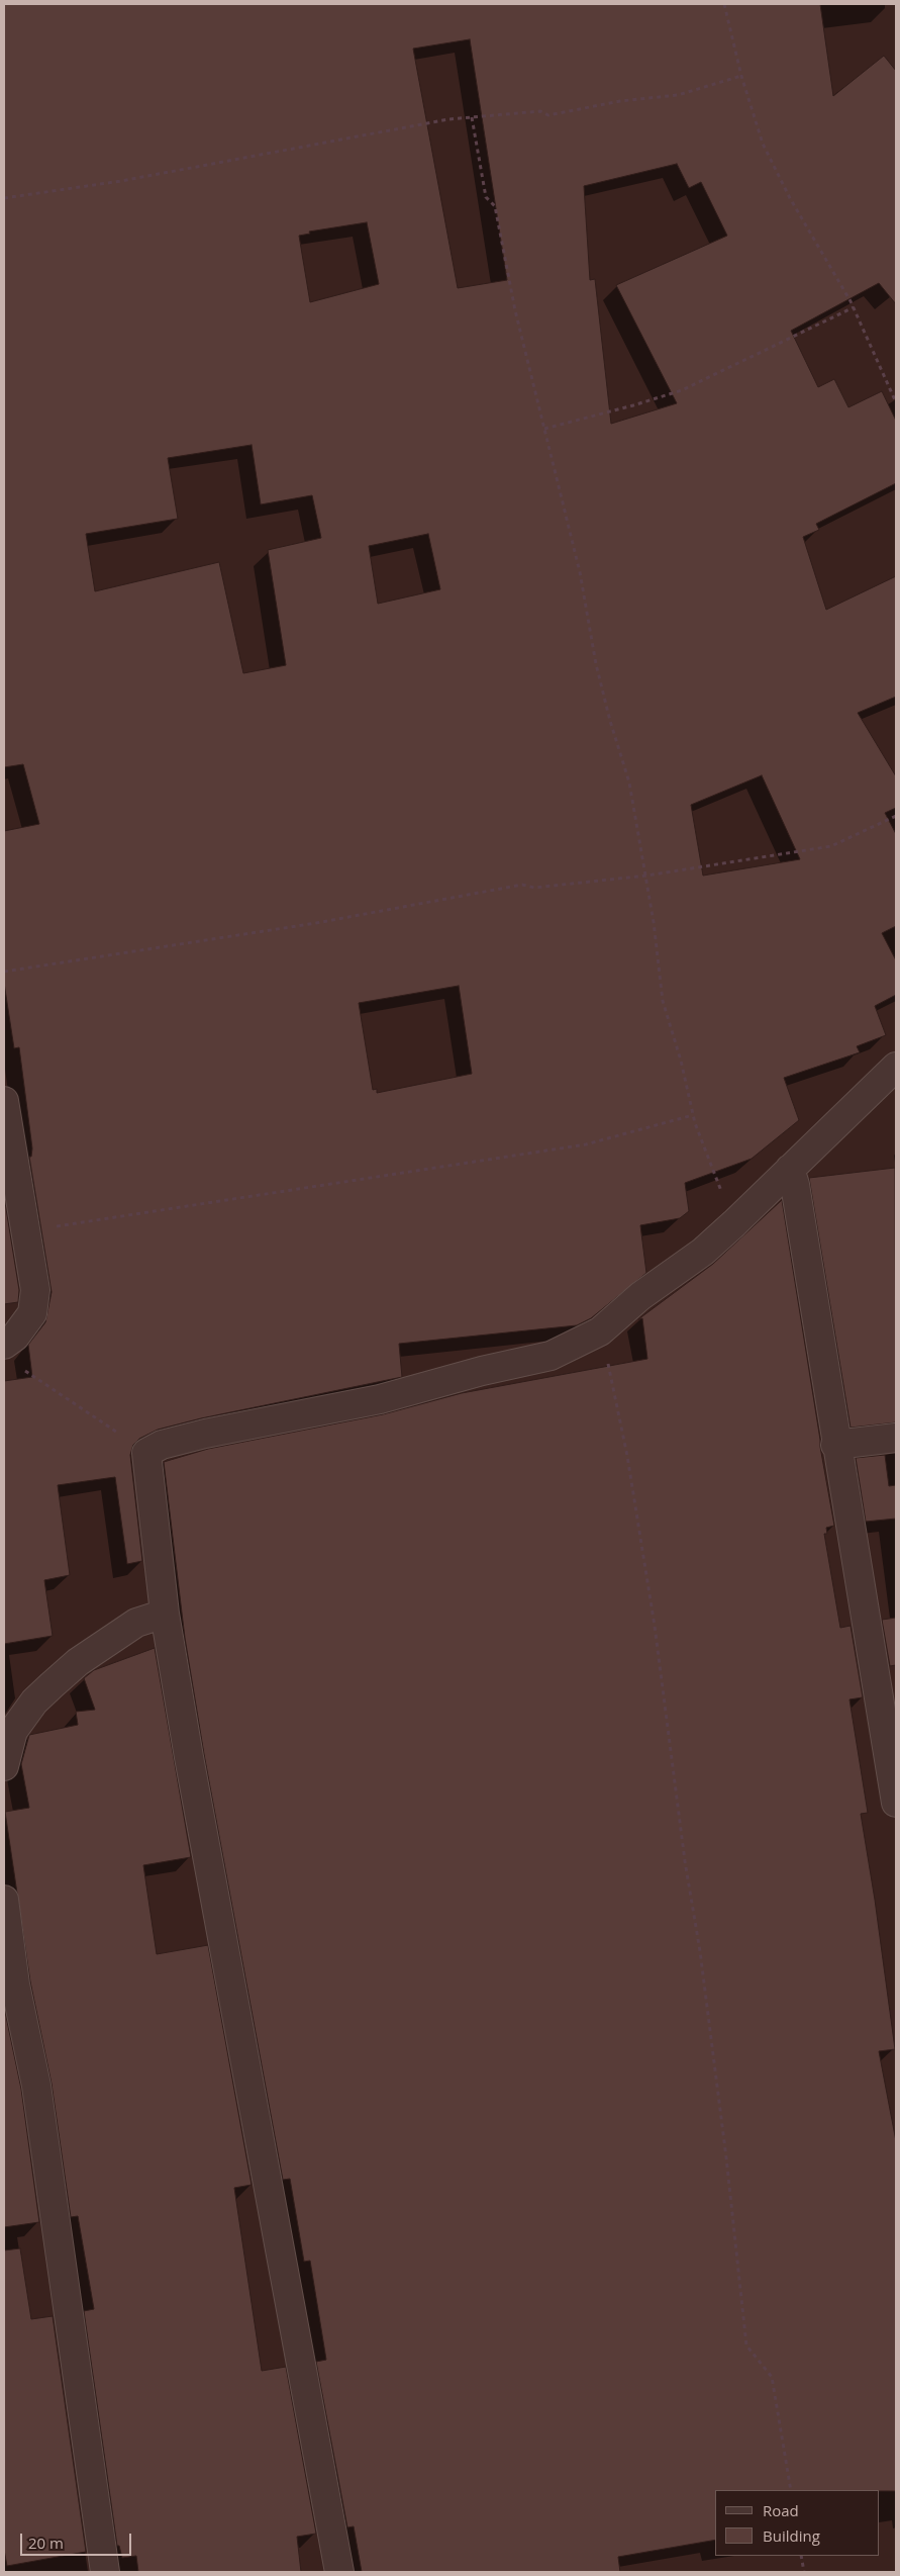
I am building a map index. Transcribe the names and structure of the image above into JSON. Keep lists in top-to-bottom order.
{
  "legend": ["Road", "Building"],
  "scale_bar": "20 m"
}
